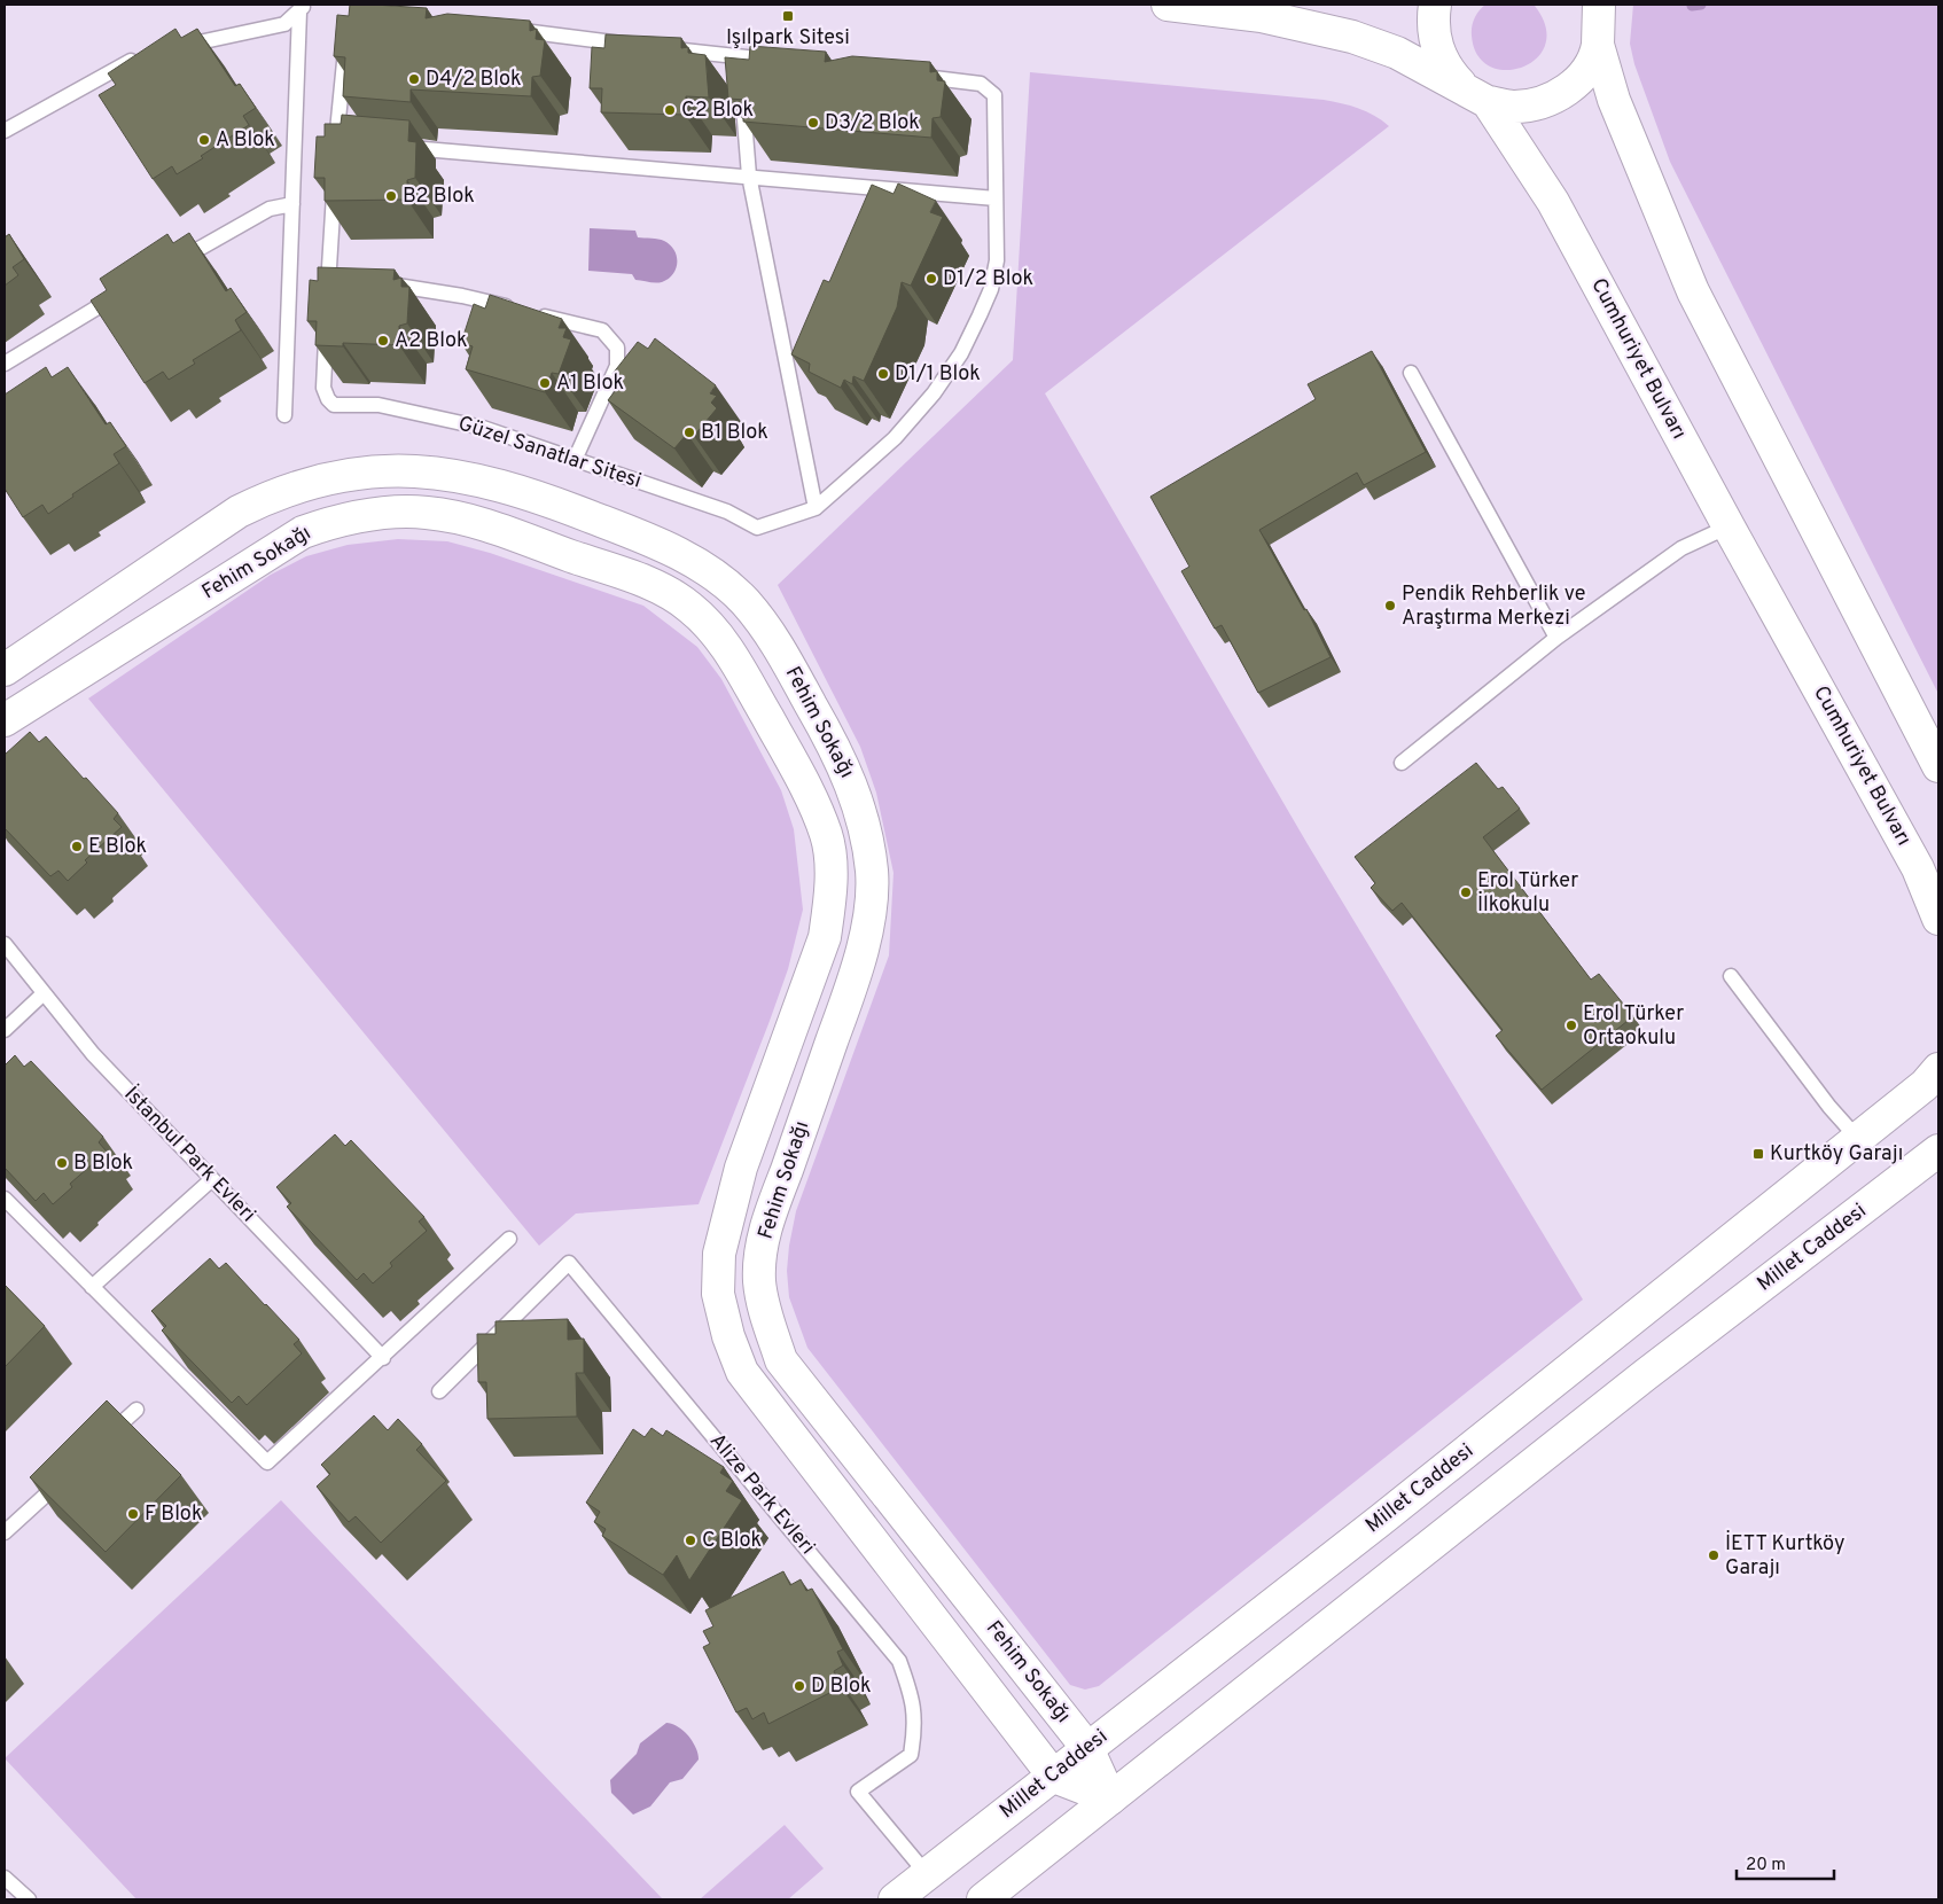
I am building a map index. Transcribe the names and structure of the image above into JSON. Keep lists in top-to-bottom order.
{
  "streets": {
    "street": ["Cumhuriyet Bulvarı", "Fehim Sokağı", "Millet Caddesi"],
    "lane": ["Güzel Sanatlar Sitesi", "İstanbul Park Evleri", "Alize Park Evleri"]
  },
  "crossings": [
    ["Fehim Sokağı", "Millet Caddesi"],
    ["Millet Caddesi", "Alize Park Evleri"]
  ],
  "places": {
    "transit": ["Işılpark Sitesi", "Kurtköy Garajı"],
    "other": [
      "D4/2 Blok",
      "C2 Blok",
      "D3/2 Blok",
      "A Blok",
      "B2 Blok",
      "D1/2 Blok",
      "A2 Blok",
      "D1/1 Blok",
      "A1 Blok",
      "B1 Blok",
      "Pendik Rehberlik ve Araştırma Merkezi",
      "E Blok",
      "Erol Türker İlkokulu",
      "Erol Türker Ortaokulu",
      "B Blok",
      "F Blok",
      "C Blok",
      "İETT Kurtköy Garajı",
      "D Blok"
    ]
  },
  "scale_bar": "20 m"
}
